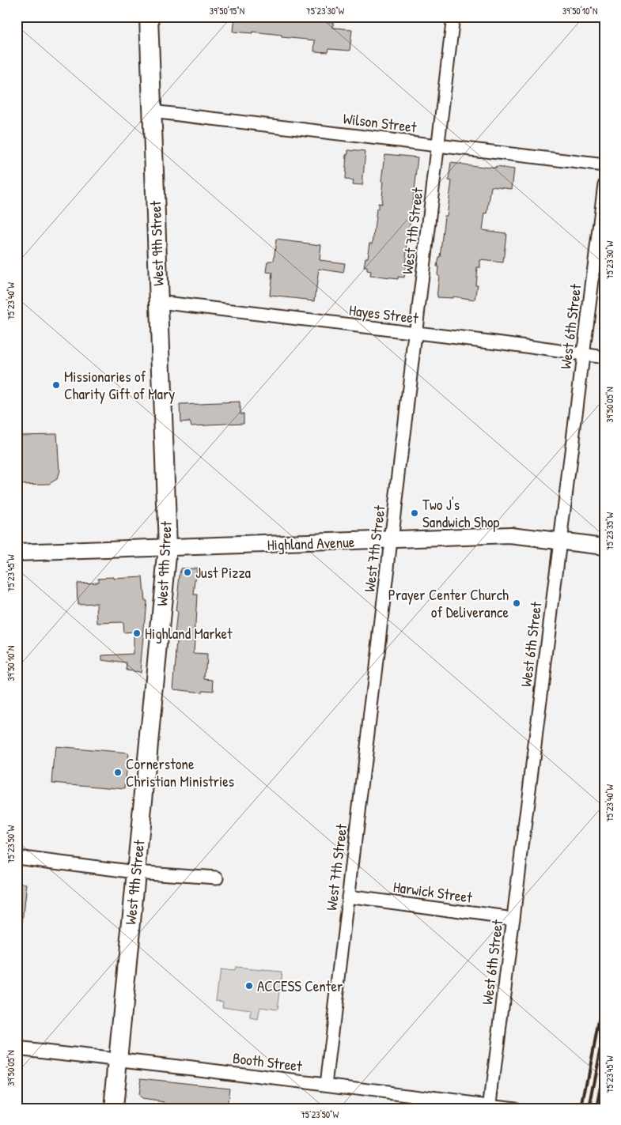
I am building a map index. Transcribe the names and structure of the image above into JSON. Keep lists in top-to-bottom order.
{
  "streets": {
    "main road": ["West 9th Street", "Highland Avenue"],
    "street": [
      "Wilson Street",
      "West 7th Street",
      "Hayes Street",
      "West 6th Street",
      "Harwick Street",
      "Booth Street"
    ]
  },
  "crossings": [
    ["Wilson Street", "West 7th Street"],
    ["Wilson Street", "West 9th Street"],
    ["West 7th Street", "Hayes Street"],
    ["West 7th Street", "Highland Avenue"],
    ["West 7th Street", "Harwick Street"],
    ["West 7th Street", "Booth Street"],
    ["West 9th Street", "Hayes Street"],
    ["West 9th Street", "Highland Avenue"],
    ["West 9th Street", "Booth Street"],
    ["Hayes Street", "West 6th Street"],
    ["West 6th Street", "Highland Avenue"],
    ["West 6th Street", "Harwick Street"],
    ["West 6th Street", "Booth Street"]
  ],
  "places": [
    "Missionaries of Charity Gift of Mary",
    "Two J's Sandwich Shop",
    "Just Pizza",
    "Prayer Center Church of Deliverance",
    "Highland Market",
    "Cornerstone Christian Ministries",
    "ACCESS Center"
  ],
  "coordinates": [
    "39°50'15\"N",
    "75°23'30\"W",
    "39°50'10\"N",
    "75°23'40\"W",
    "39°50'05\"N",
    "75°23'35\"W",
    "75°23'45\"W",
    "75°23'50\"W"
  ]
}
